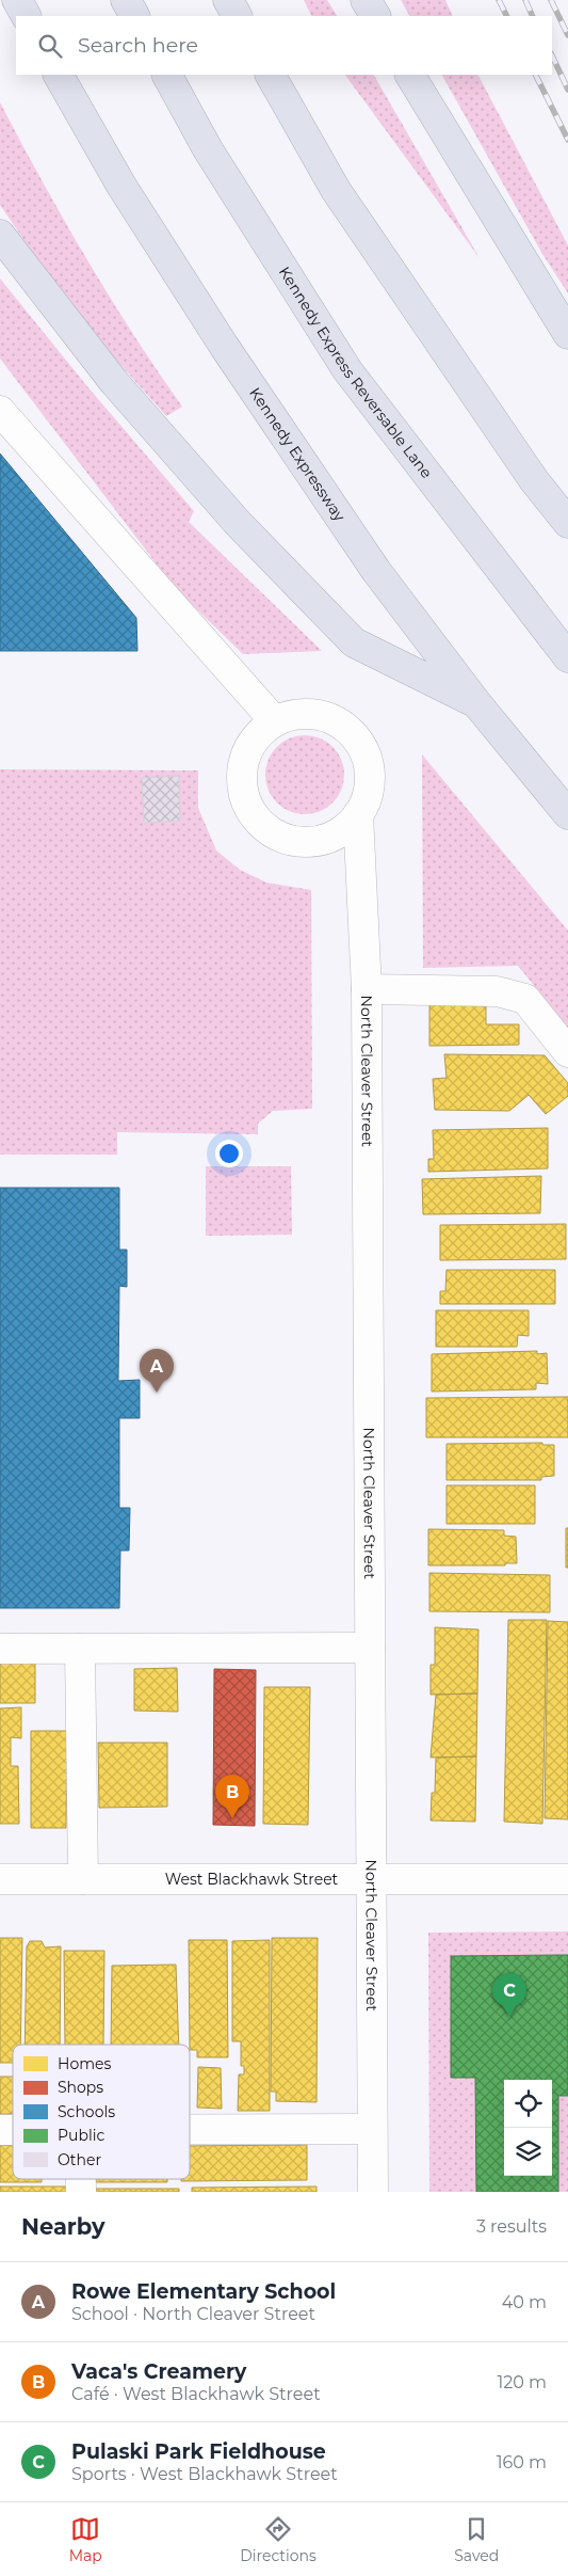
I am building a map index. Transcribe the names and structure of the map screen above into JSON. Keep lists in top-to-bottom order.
{
  "streets": {
    "highway": ["Kennedy Express Reversable Lane", "Kennedy Expressway"],
    "street": ["North Cleaver Street", "West Blackhawk Street"]
  },
  "crossings": [
    ["North Cleaver Street", "West Blackhawk Street"]
  ],
  "legend": [
    "Homes",
    "Shops",
    "Schools",
    "Public",
    "Other"
  ],
  "page": {
    "search": "Search here",
    "pins": ["A", "B", "C"],
    "heading": ["Nearby", "3 results"],
    "list": [
      {
        "mark": "A",
        "name": "Rowe Elementary School",
        "note": "School · North Cleaver Street",
        "value": "40 m"
      },
      {
        "mark": "B",
        "name": "Vaca's Creamery",
        "note": "Café · West Blackhawk Street",
        "value": "120 m"
      },
      {
        "mark": "C",
        "name": "Pulaski Park Fieldhouse",
        "note": "Sports · West Blackhawk Street",
        "value": "160 m"
      }
    ],
    "nav": ["Map", "Directions", "Saved"]
  }
}
